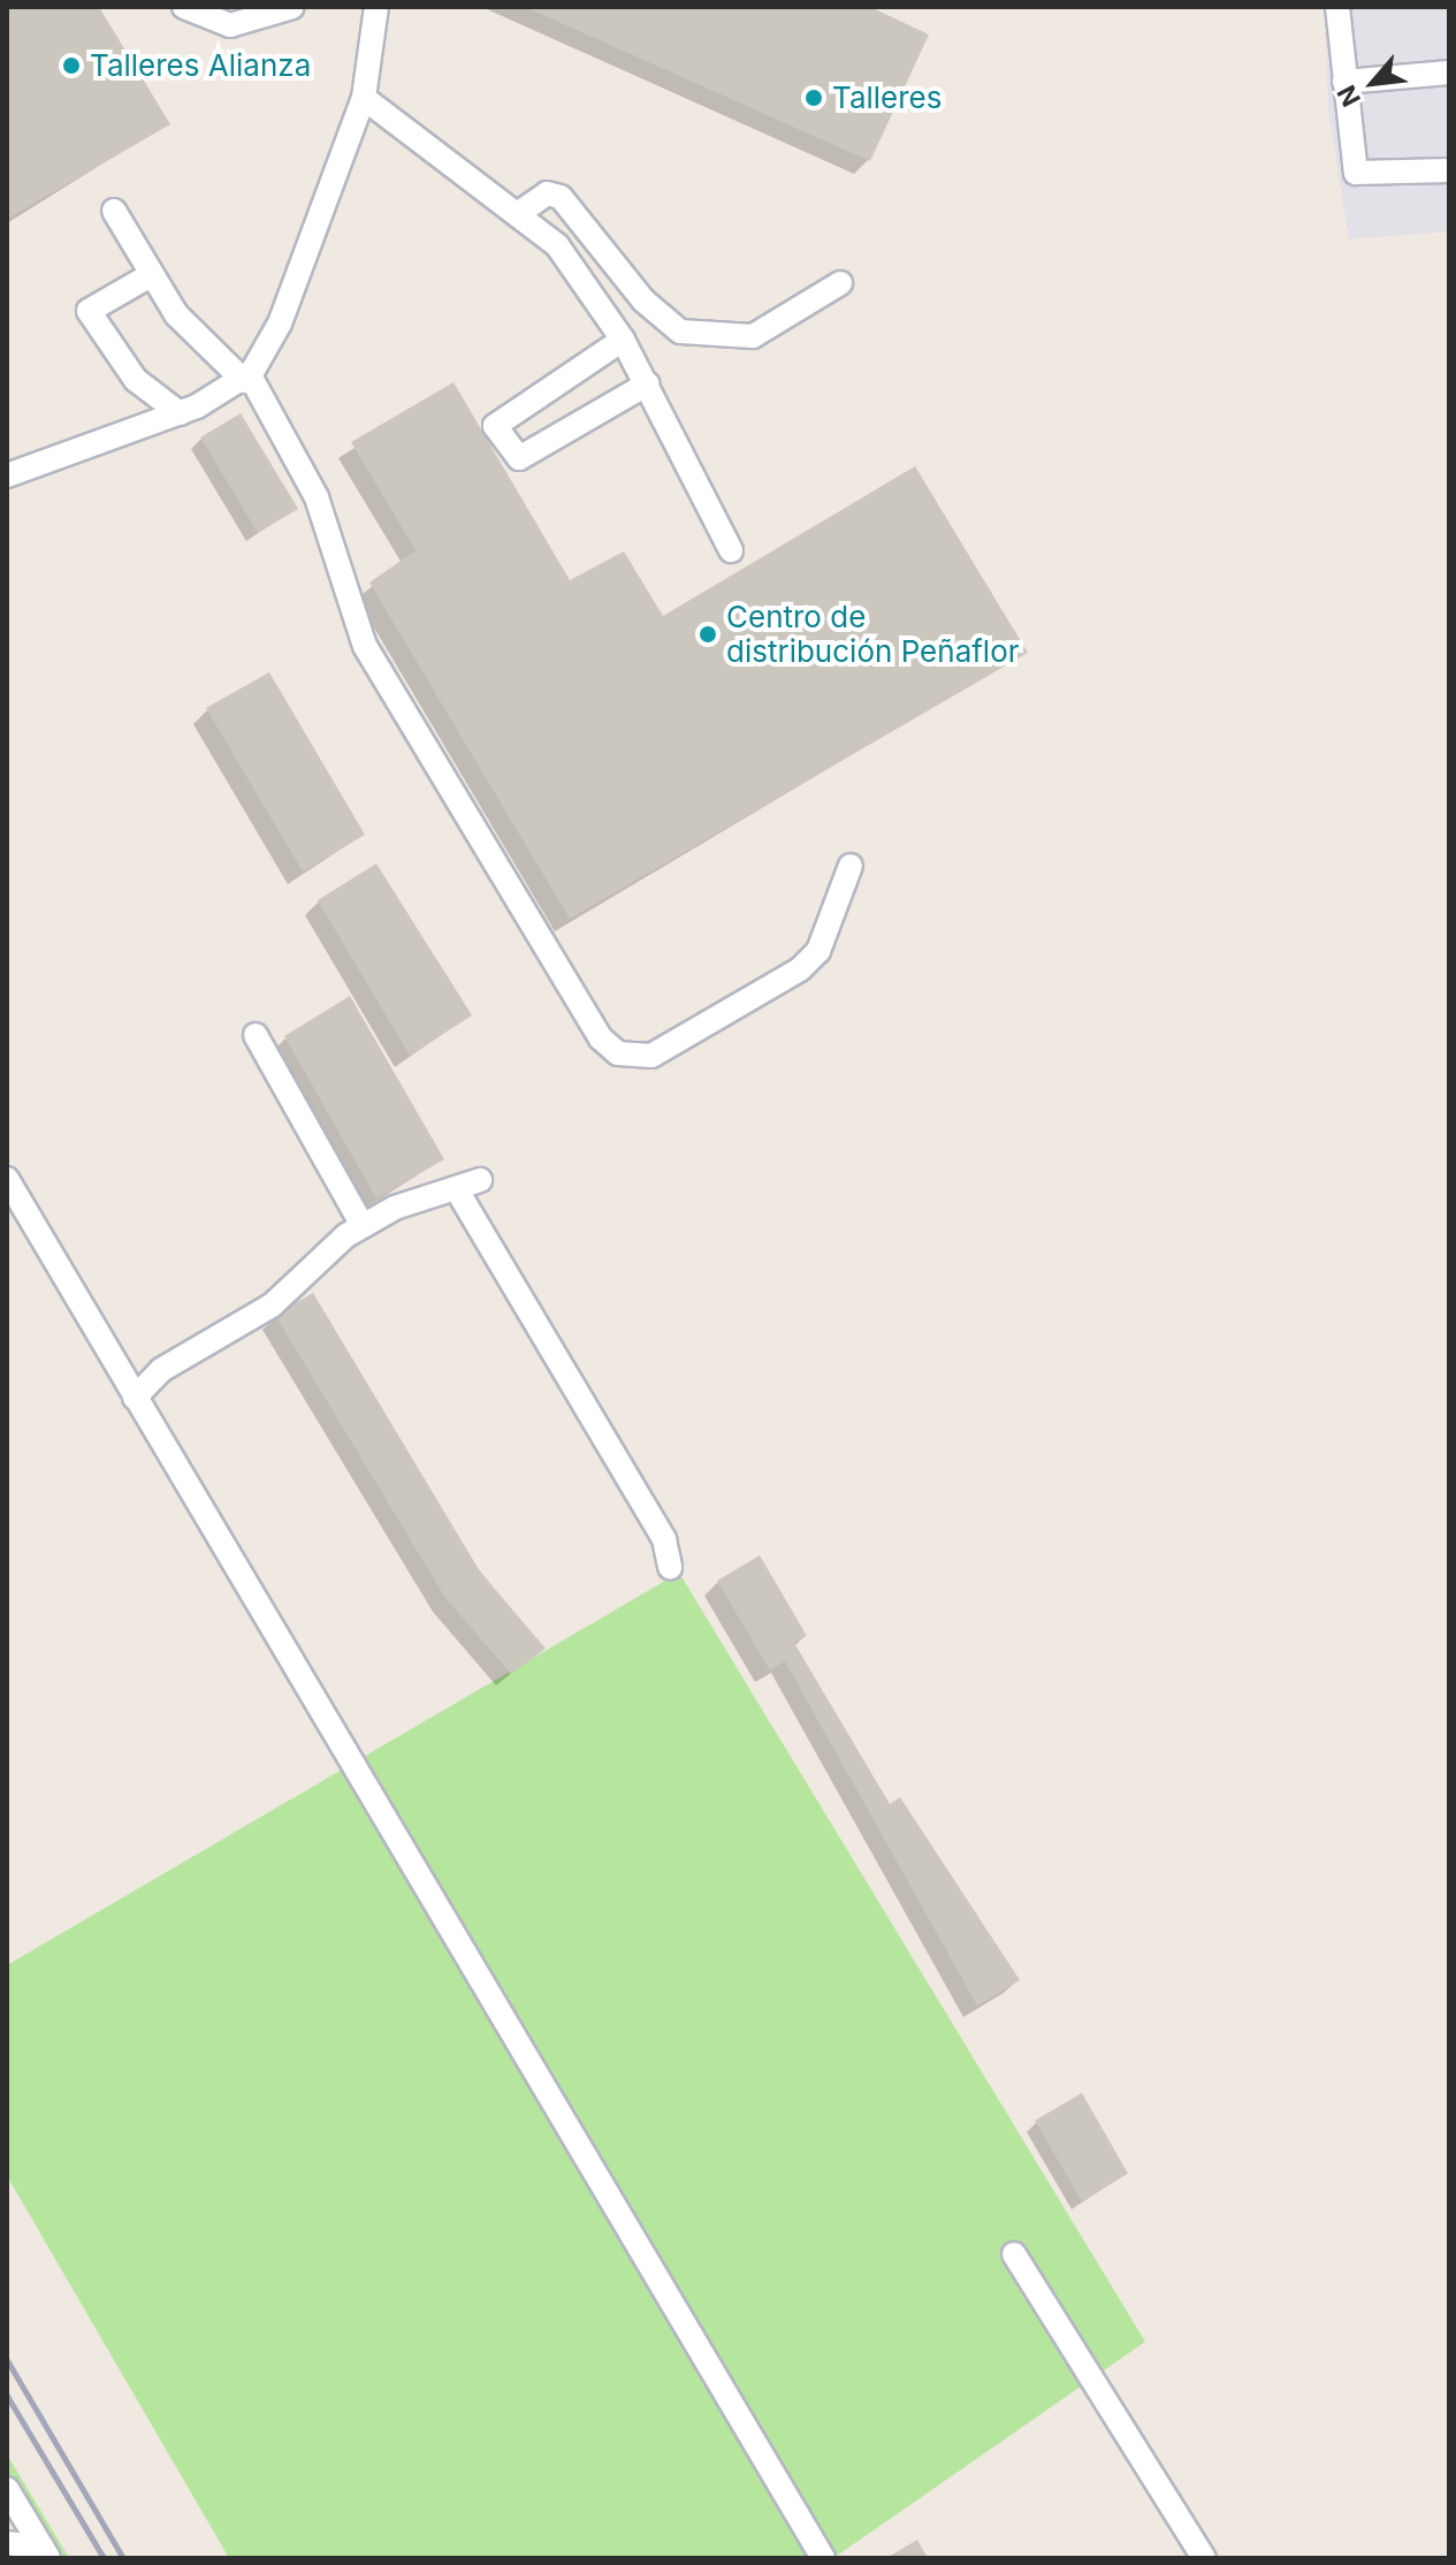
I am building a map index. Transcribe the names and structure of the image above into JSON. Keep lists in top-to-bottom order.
{
  "places": ["Talleres Alianza", "Talleres", "Centro de distribución Peñaflor"],
  "north": "bottom left"
}
